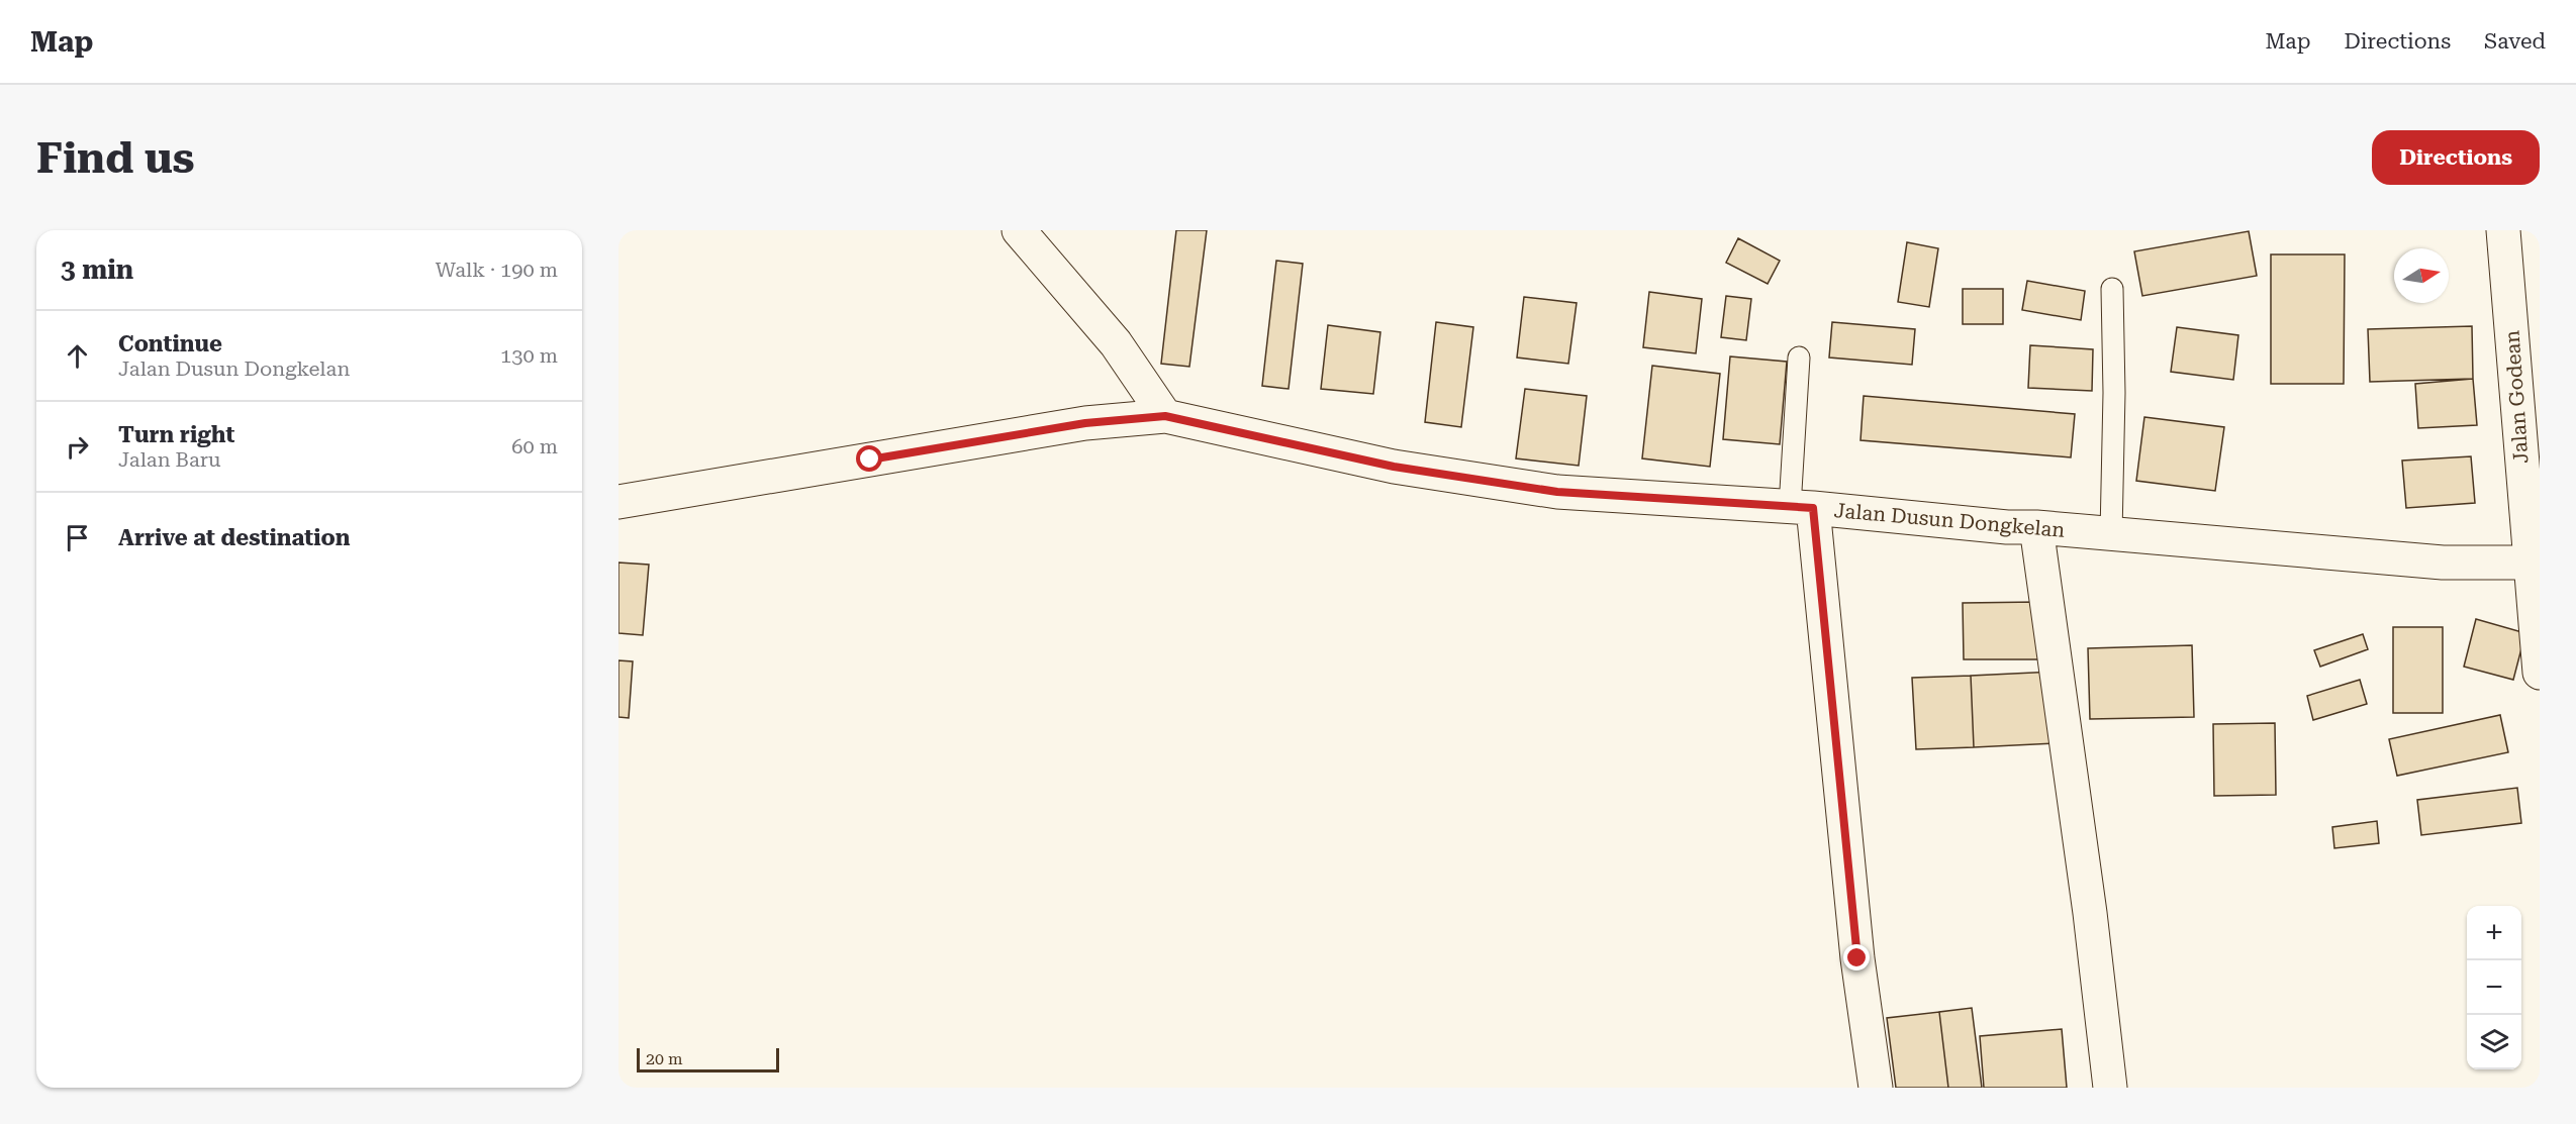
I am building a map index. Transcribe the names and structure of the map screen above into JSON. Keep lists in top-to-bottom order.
{
  "streets": {
    "street": ["Jalan Godean", "Jalan Dusun Dongkelan"]
  },
  "crossings": [
    ["Jalan Godean", "Jalan Dusun Dongkelan"]
  ],
  "scale_bar": "20 m",
  "north": "right",
  "page": {
    "header": "Map",
    "nav": ["Map", "Directions", "Saved"],
    "buttons": "Directions",
    "title": "Find us",
    "heading": ["3 min", "Walk · 190 m"],
    "list": [
      ["Continue", "Jalan Dusun Dongkelan", "130 m"],
      ["Turn right", "Jalan Baru", "60 m"],
      "Arrive at destination"
    ],
    "map_buttons": ["+", "−"],
    "scale": "20 m"
  }
}
